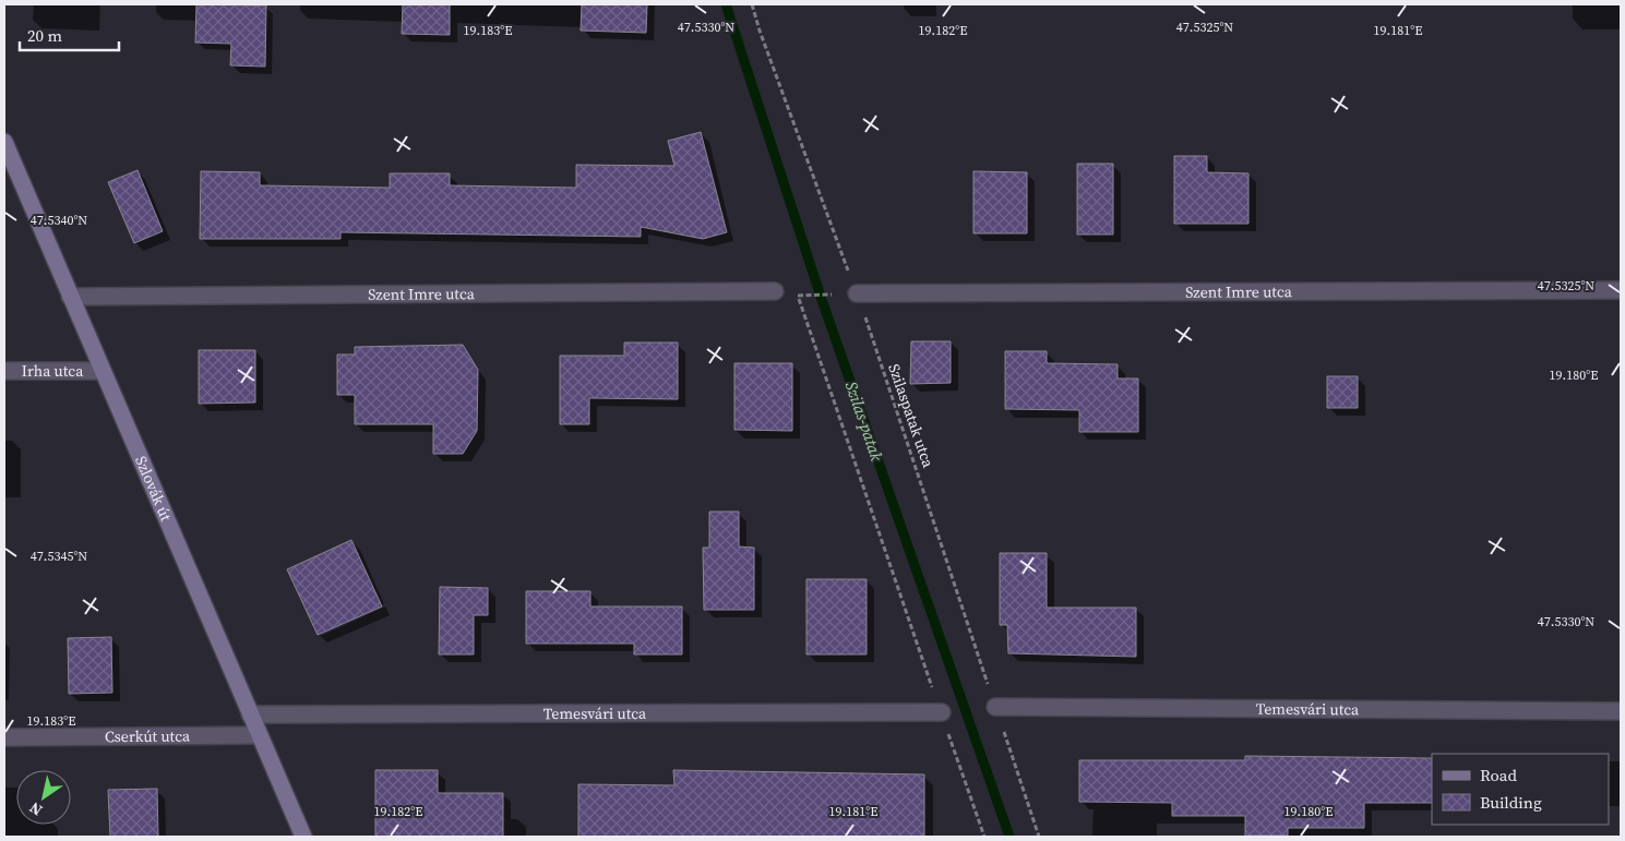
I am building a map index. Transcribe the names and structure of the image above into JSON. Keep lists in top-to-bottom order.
{
  "streets": {
    "main road": ["Szlovák út"],
    "street": [
      "Szent Imre utca",
      "Irha utca",
      "Temesvári utca",
      "Cserkút utca"
    ],
    "path": ["Szilaspatak utca"]
  },
  "crossings": [
    ["Szent Imre utca", "Szilaspatak utca"],
    ["Szent Imre utca", "Szlovák út"],
    ["Irha utca", "Szlovák út"],
    ["Szilaspatak utca", "Temesvári utca"],
    ["Szlovák út", "Temesvári utca"],
    ["Szlovák út", "Cserkút utca"]
  ],
  "water": ["Szilas-patak"],
  "legend": ["Road", "Building"],
  "scale_bar": "20 m",
  "north": "bottom left",
  "coordinates": [
    "47.5330°N",
    "47.5325°N",
    "19.183°E",
    "19.182°E",
    "19.181°E",
    "47.5340°N",
    "19.180°E",
    "47.5345°N"
  ]
}
